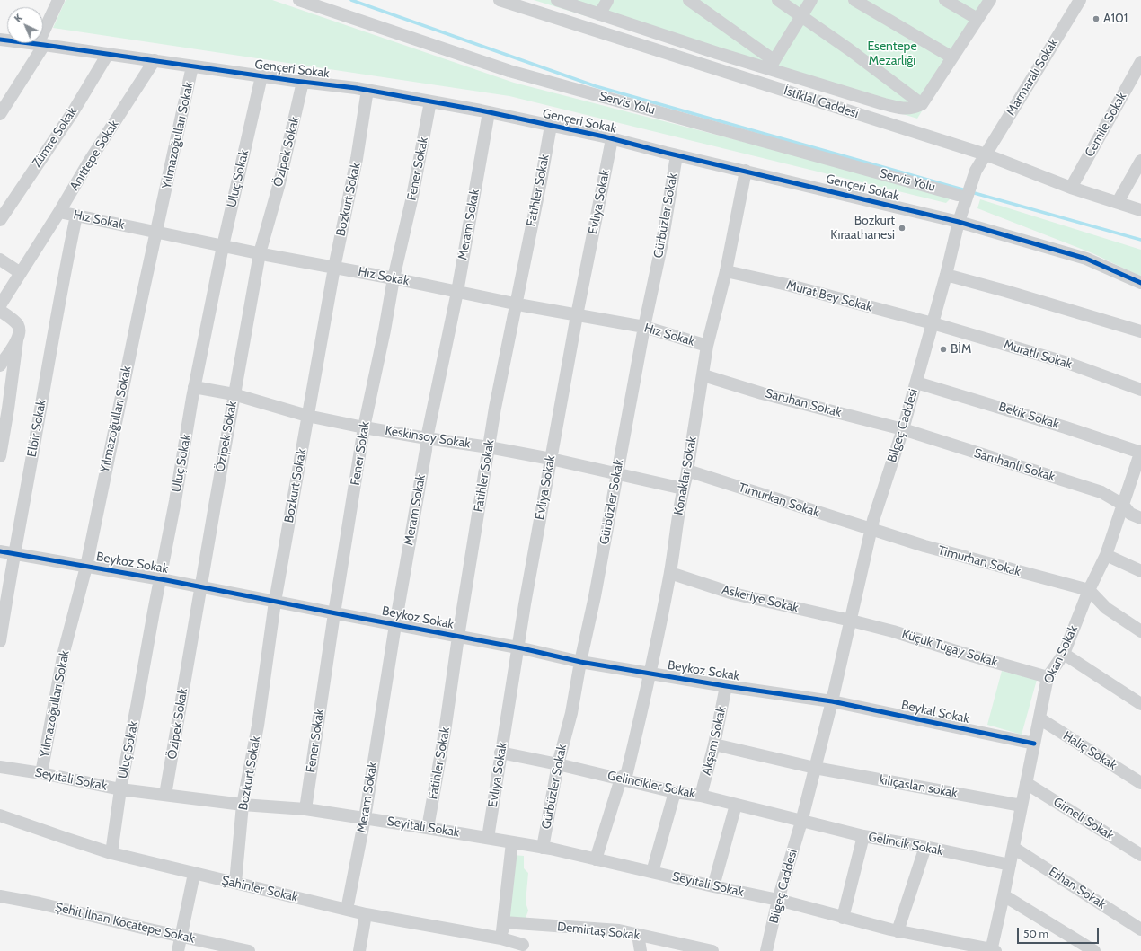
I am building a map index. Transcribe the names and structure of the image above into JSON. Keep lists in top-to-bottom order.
{
  "streets": {
    "street": [
      "Gençeri Sokak",
      "Marmaralı Sokak",
      "İstiklal Caddesi",
      "Servis Yolu",
      "Cemile Sokak",
      "Yılmazoğulları Sokak",
      "Zümre Sokak",
      "Özipek Sokak",
      "Anıttepe Sokak",
      "Fener Sokak",
      "Uluç Sokak",
      "Fatihler Sokak",
      "Bozkurt Sokak",
      "Evliya Sokak",
      "Gürbüzler Sokak",
      "Hız Sokak",
      "Meram Sokak",
      "Murat Bey Sokak",
      "Muratlı Sokak",
      "Saruhan Sokak",
      "Bekik Sokak",
      "Bilgeç Caddesi",
      "Elbir Sokak",
      "Keskinsoy Sokak",
      "Saruhanlı Sokak",
      "Konaklar Sokak",
      "Timurkan Sokak",
      "Timurhan Sokak",
      "Beykoz Sokak",
      "Askeriye Sokak",
      "Küçük Tugay Sokak",
      "Okan Sokak",
      "Beykal Sokak",
      "Akşam Sokak",
      "Haliç Sokak",
      "Seyitali Sokak",
      "Gelincikler Sokak",
      "kılıçaslan sokak",
      "Girneli Sokak",
      "Gelincik Sokak",
      "Erhan Sokak",
      "Şahinler Sokak",
      "Şehit İlhan Kocatepe Sokak",
      "Demirtaş Sokak"
    ]
  },
  "crossings": [
    ["Gençeri Sokak", "Yılmazoğulları Sokak"],
    ["Gençeri Sokak", "Zümre Sokak"],
    ["Gençeri Sokak", "Özipek Sokak"],
    ["Gençeri Sokak", "Anıttepe Sokak"],
    ["Gençeri Sokak", "Fener Sokak"],
    ["Gençeri Sokak", "Uluç Sokak"],
    ["Gençeri Sokak", "Fatihler Sokak"],
    ["Gençeri Sokak", "Bozkurt Sokak"],
    ["Gençeri Sokak", "Evliya Sokak"],
    ["Gençeri Sokak", "Gürbüzler Sokak"],
    ["Gençeri Sokak", "Meram Sokak"],
    ["Gençeri Sokak", "Bilgeç Caddesi"],
    ["Gençeri Sokak", "Konaklar Sokak"],
    ["Marmaralı Sokak", "İstiklal Caddesi"],
    ["Marmaralı Sokak", "Bilgeç Caddesi"],
    ["İstiklal Caddesi", "Cemile Sokak"],
    ["İstiklal Caddesi", "Bilgeç Caddesi"],
    ["Servis Yolu", "Bilgeç Caddesi"],
    ["Yılmazoğulları Sokak", "Hız Sokak"],
    ["Yılmazoğulları Sokak", "Beykoz Sokak"],
    ["Yılmazoğulları Sokak", "Seyitali Sokak"],
    ["Özipek Sokak", "Hız Sokak"],
    ["Özipek Sokak", "Keskinsoy Sokak"],
    ["Özipek Sokak", "Beykoz Sokak"],
    ["Özipek Sokak", "Seyitali Sokak"],
    ["Anıttepe Sokak", "Hız Sokak"],
    ["Fener Sokak", "Hız Sokak"],
    ["Fener Sokak", "Keskinsoy Sokak"],
    ["Fener Sokak", "Beykoz Sokak"],
    ["Fener Sokak", "Seyitali Sokak"],
    ["Uluç Sokak", "Hız Sokak"],
    ["Uluç Sokak", "Keskinsoy Sokak"],
    ["Uluç Sokak", "Beykoz Sokak"],
    ["Uluç Sokak", "Seyitali Sokak"],
    ["Uluç Sokak", "Şahinler Sokak"],
    ["Fatihler Sokak", "Hız Sokak"],
    ["Fatihler Sokak", "Keskinsoy Sokak"],
    ["Fatihler Sokak", "Beykoz Sokak"],
    ["Fatihler Sokak", "Seyitali Sokak"],
    ["Bozkurt Sokak", "Hız Sokak"],
    ["Bozkurt Sokak", "Keskinsoy Sokak"],
    ["Bozkurt Sokak", "Beykoz Sokak"],
    ["Bozkurt Sokak", "Seyitali Sokak"],
    ["Bozkurt Sokak", "Şahinler Sokak"],
    ["Evliya Sokak", "Hız Sokak"],
    ["Evliya Sokak", "Keskinsoy Sokak"],
    ["Evliya Sokak", "Beykoz Sokak"],
    ["Evliya Sokak", "Seyitali Sokak"],
    ["Evliya Sokak", "Gelincikler Sokak"],
    ["Gürbüzler Sokak", "Hız Sokak"],
    ["Gürbüzler Sokak", "Keskinsoy Sokak"],
    ["Gürbüzler Sokak", "Beykoz Sokak"],
    ["Gürbüzler Sokak", "Seyitali Sokak"],
    ["Gürbüzler Sokak", "Gelincikler Sokak"],
    ["Hız Sokak", "Meram Sokak"],
    ["Hız Sokak", "Elbir Sokak"],
    ["Hız Sokak", "Konaklar Sokak"],
    ["Meram Sokak", "Keskinsoy Sokak"],
    ["Meram Sokak", "Beykoz Sokak"],
    ["Meram Sokak", "Seyitali Sokak"],
    ["Meram Sokak", "Şahinler Sokak"],
    ["Murat Bey Sokak", "Muratlı Sokak"],
    ["Murat Bey Sokak", "Bilgeç Caddesi"],
    ["Murat Bey Sokak", "Konaklar Sokak"],
    ["Muratlı Sokak", "Bilgeç Caddesi"],
    ["Saruhan Sokak", "Bilgeç Caddesi"],
    ["Saruhan Sokak", "Saruhanlı Sokak"],
    ["Saruhan Sokak", "Konaklar Sokak"],
    ["Bekik Sokak", "Bilgeç Caddesi"],
    ["Bekik Sokak", "Okan Sokak"],
    ["Bilgeç Caddesi", "Saruhanlı Sokak"],
    ["Bilgeç Caddesi", "Timurkan Sokak"],
    ["Bilgeç Caddesi", "Timurhan Sokak"],
    ["Bilgeç Caddesi", "Beykoz Sokak"],
    ["Bilgeç Caddesi", "Askeriye Sokak"],
    ["Bilgeç Caddesi", "Küçük Tugay Sokak"],
    ["Bilgeç Caddesi", "Beykal Sokak"],
    ["Bilgeç Caddesi", "Seyitali Sokak"],
    ["Bilgeç Caddesi", "Gelincikler Sokak"],
    ["Bilgeç Caddesi", "kılıçaslan sokak"],
    ["Bilgeç Caddesi", "Gelincik Sokak"],
    ["Elbir Sokak", "Beykoz Sokak"],
    ["Keskinsoy Sokak", "Konaklar Sokak"],
    ["Saruhanlı Sokak", "Okan Sokak"],
    ["Konaklar Sokak", "Timurkan Sokak"],
    ["Konaklar Sokak", "Beykoz Sokak"],
    ["Konaklar Sokak", "Askeriye Sokak"],
    ["Konaklar Sokak", "Seyitali Sokak"],
    ["Konaklar Sokak", "Gelincikler Sokak"],
    ["Timurkan Sokak", "Timurhan Sokak"],
    ["Timurhan Sokak", "Okan Sokak"],
    ["Beykoz Sokak", "Beykal Sokak"],
    ["Beykoz Sokak", "Akşam Sokak"],
    ["Askeriye Sokak", "Küçük Tugay Sokak"],
    ["Küçük Tugay Sokak", "Okan Sokak"],
    ["Okan Sokak", "Beykal Sokak"],
    ["Okan Sokak", "Haliç Sokak"],
    ["Okan Sokak", "Seyitali Sokak"],
    ["Okan Sokak", "kılıçaslan sokak"],
    ["Okan Sokak", "Girneli Sokak"],
    ["Okan Sokak", "Gelincik Sokak"],
    ["Okan Sokak", "Erhan Sokak"],
    ["Akşam Sokak", "Gelincikler Sokak"],
    ["Akşam Sokak", "kılıçaslan sokak"],
    ["Gelincikler Sokak", "Gelincik Sokak"]
  ],
  "parks": ["Esentepe Mezarlığı"],
  "places": ["A101", "Bozkurt Kıraathanesi", "BİM"],
  "scale_bar": "50 m",
  "north": "top left"
}
